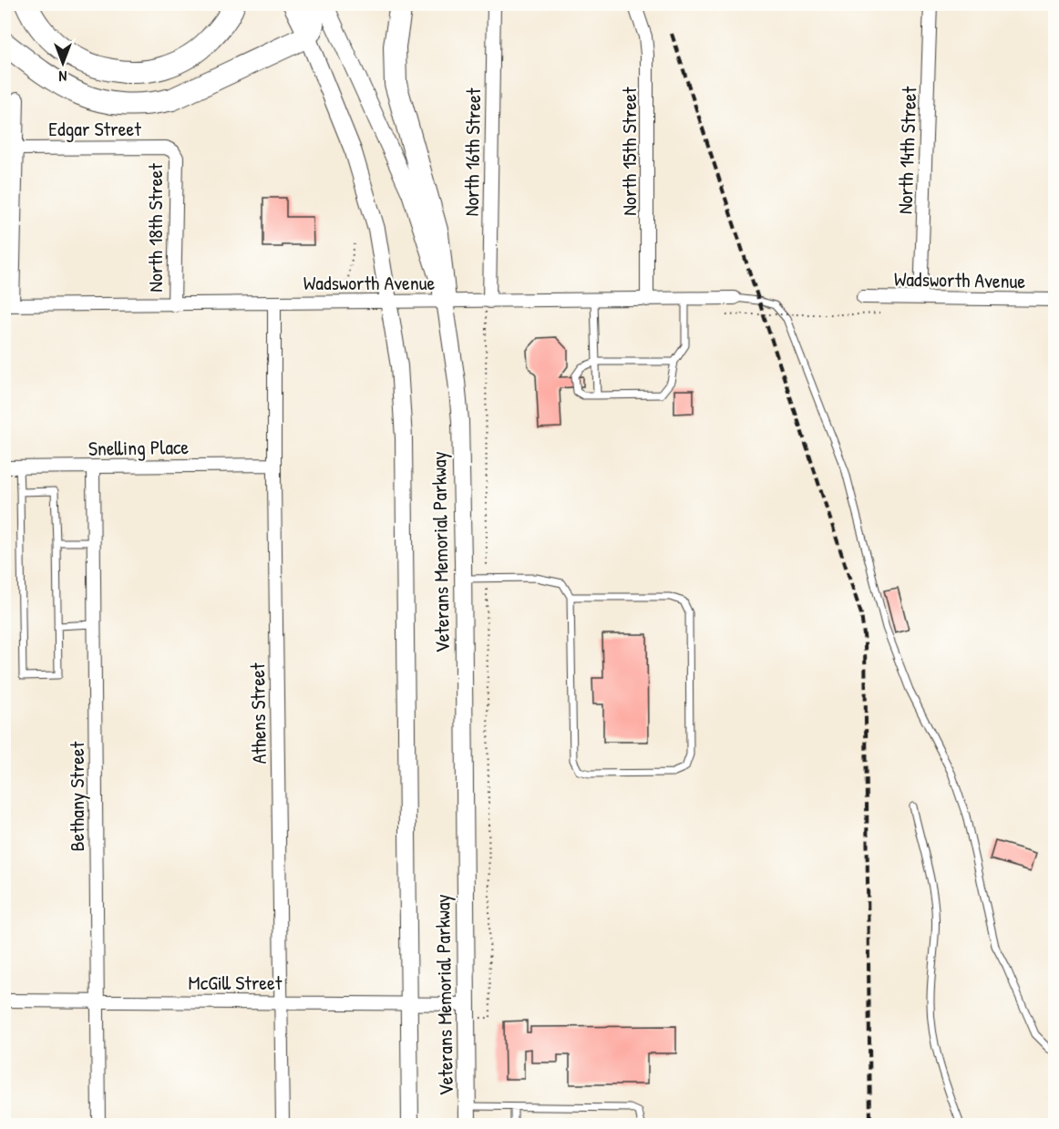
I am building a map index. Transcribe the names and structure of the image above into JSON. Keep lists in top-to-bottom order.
{
  "streets": {
    "street": [
      "Edgar Street",
      "North 14th Street",
      "North 15th Street",
      "North 16th Street",
      "North 18th Street",
      "Wadsworth Avenue",
      "Snelling Place",
      "Veterans Memorial Parkway",
      "Athens Street",
      "Bethany Street",
      "McGill Street"
    ]
  },
  "crossings": [
    ["Edgar Street", "North 18th Street"],
    ["North 14th Street", "Wadsworth Avenue"],
    ["North 15th Street", "Wadsworth Avenue"],
    ["North 16th Street", "Wadsworth Avenue"],
    ["North 18th Street", "Wadsworth Avenue"],
    ["Wadsworth Avenue", "Veterans Memorial Parkway"],
    ["Wadsworth Avenue", "Athens Street"],
    ["Snelling Place", "Athens Street"],
    ["Snelling Place", "Bethany Street"],
    ["Veterans Memorial Parkway", "McGill Street"],
    ["Athens Street", "McGill Street"],
    ["Bethany Street", "McGill Street"]
  ],
  "north": "bottom"
}
